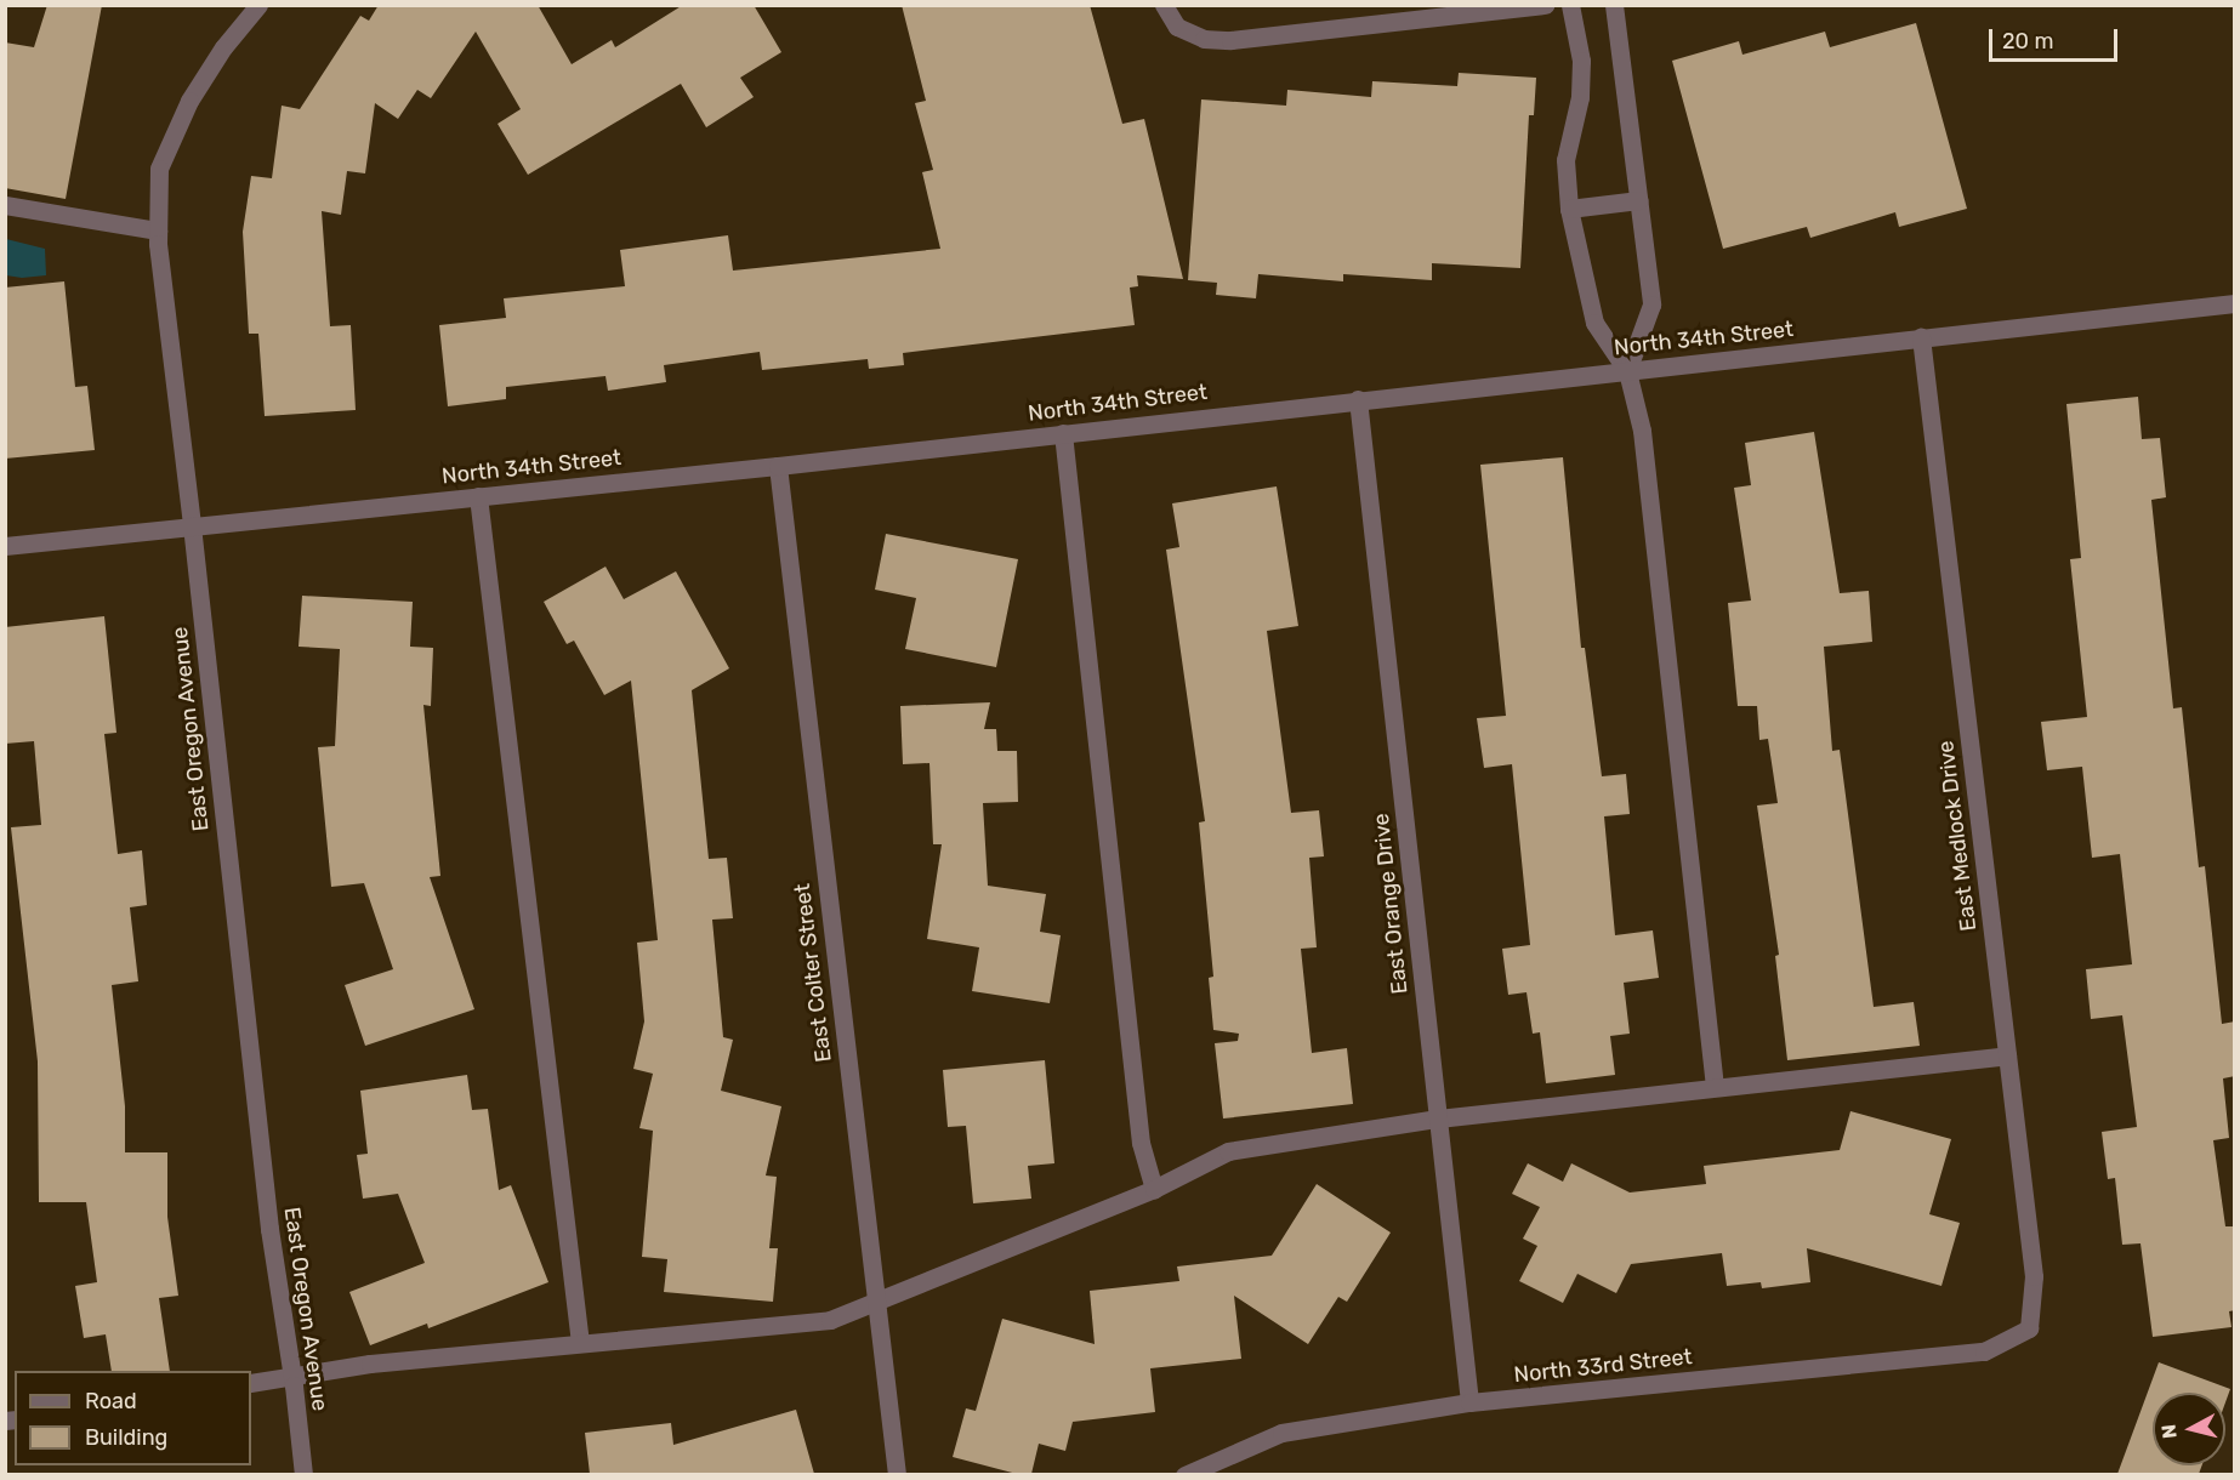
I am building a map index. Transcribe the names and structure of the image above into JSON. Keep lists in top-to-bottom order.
{
  "streets": {
    "street": [
      "North 34th Street",
      "East Oregon Avenue",
      "East Medlock Drive",
      "East Orange Drive",
      "East Colter Street",
      "North 33rd Street"
    ]
  },
  "crossings": [
    ["North 34th Street", "East Oregon Avenue"],
    ["North 34th Street", "East Medlock Drive"],
    ["North 34th Street", "East Orange Drive"],
    ["North 34th Street", "East Colter Street"],
    ["East Medlock Drive", "North 33rd Street"],
    ["East Orange Drive", "North 33rd Street"]
  ],
  "legend": ["Road", "Building"],
  "scale_bar": "20 m",
  "north": "left"
}
